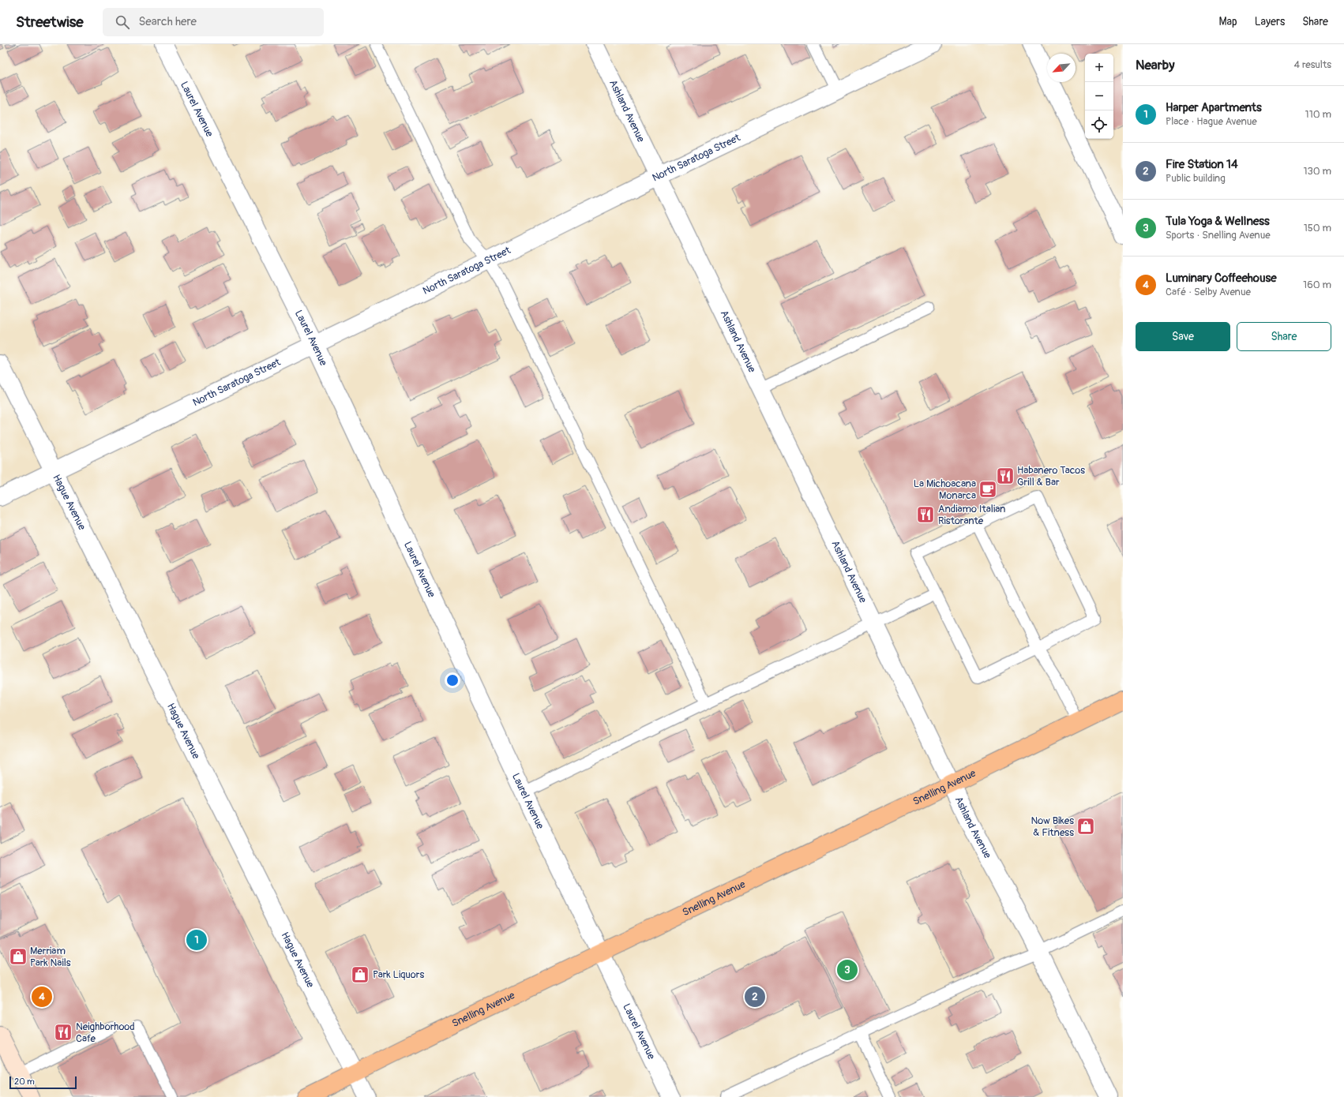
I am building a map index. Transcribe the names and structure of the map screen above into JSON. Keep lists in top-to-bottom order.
{
  "streets": {
    "main road": ["Snelling Avenue"],
    "street": [
      "Laurel Avenue",
      "Ashland Avenue",
      "North Saratoga Street",
      "Hague Avenue"
    ]
  },
  "crossings": [
    ["Laurel Avenue", "North Saratoga Street"],
    ["Laurel Avenue", "Snelling Avenue"],
    ["Ashland Avenue", "North Saratoga Street"],
    ["Ashland Avenue", "Snelling Avenue"],
    ["North Saratoga Street", "Hague Avenue"],
    ["Hague Avenue", "Snelling Avenue"]
  ],
  "places": {
    "restaurant": ["Habanero Tacos Grill & Bar", "Andiamo Italian Ristorante", "Neighborhood Cafe"],
    "cafe": ["La Michoacana Monarca"],
    "shop": ["Now Bikes & Fitness", "Merriam Park Nails", "Park Liquors"]
  },
  "scale_bar": "20 m",
  "north": "bottom left",
  "page": {
    "header": "Streetwise",
    "search": "Search here",
    "nav": ["Map", "Layers", "Share"],
    "heading": ["Nearby", "4 results"],
    "map_buttons": ["+", "−"],
    "list": [
      {
        "mark": "1",
        "name": "Harper Apartments",
        "note": "Place · Hague Avenue",
        "value": "110 m"
      },
      {
        "mark": "2",
        "name": "Fire Station 14",
        "note": "Public building",
        "value": "130 m"
      },
      {
        "mark": "3",
        "name": "Tula Yoga & Wellness",
        "note": "Sports · Snelling Avenue",
        "value": "150 m"
      },
      {
        "mark": "4",
        "name": "Luminary Coffeehouse",
        "note": "Café · Selby Avenue",
        "value": "160 m"
      }
    ],
    "buttons": ["Save", "Share"],
    "pins": [
      "1",
      "3",
      "2",
      "4"
    ],
    "scale": "20 m"
  }
}
